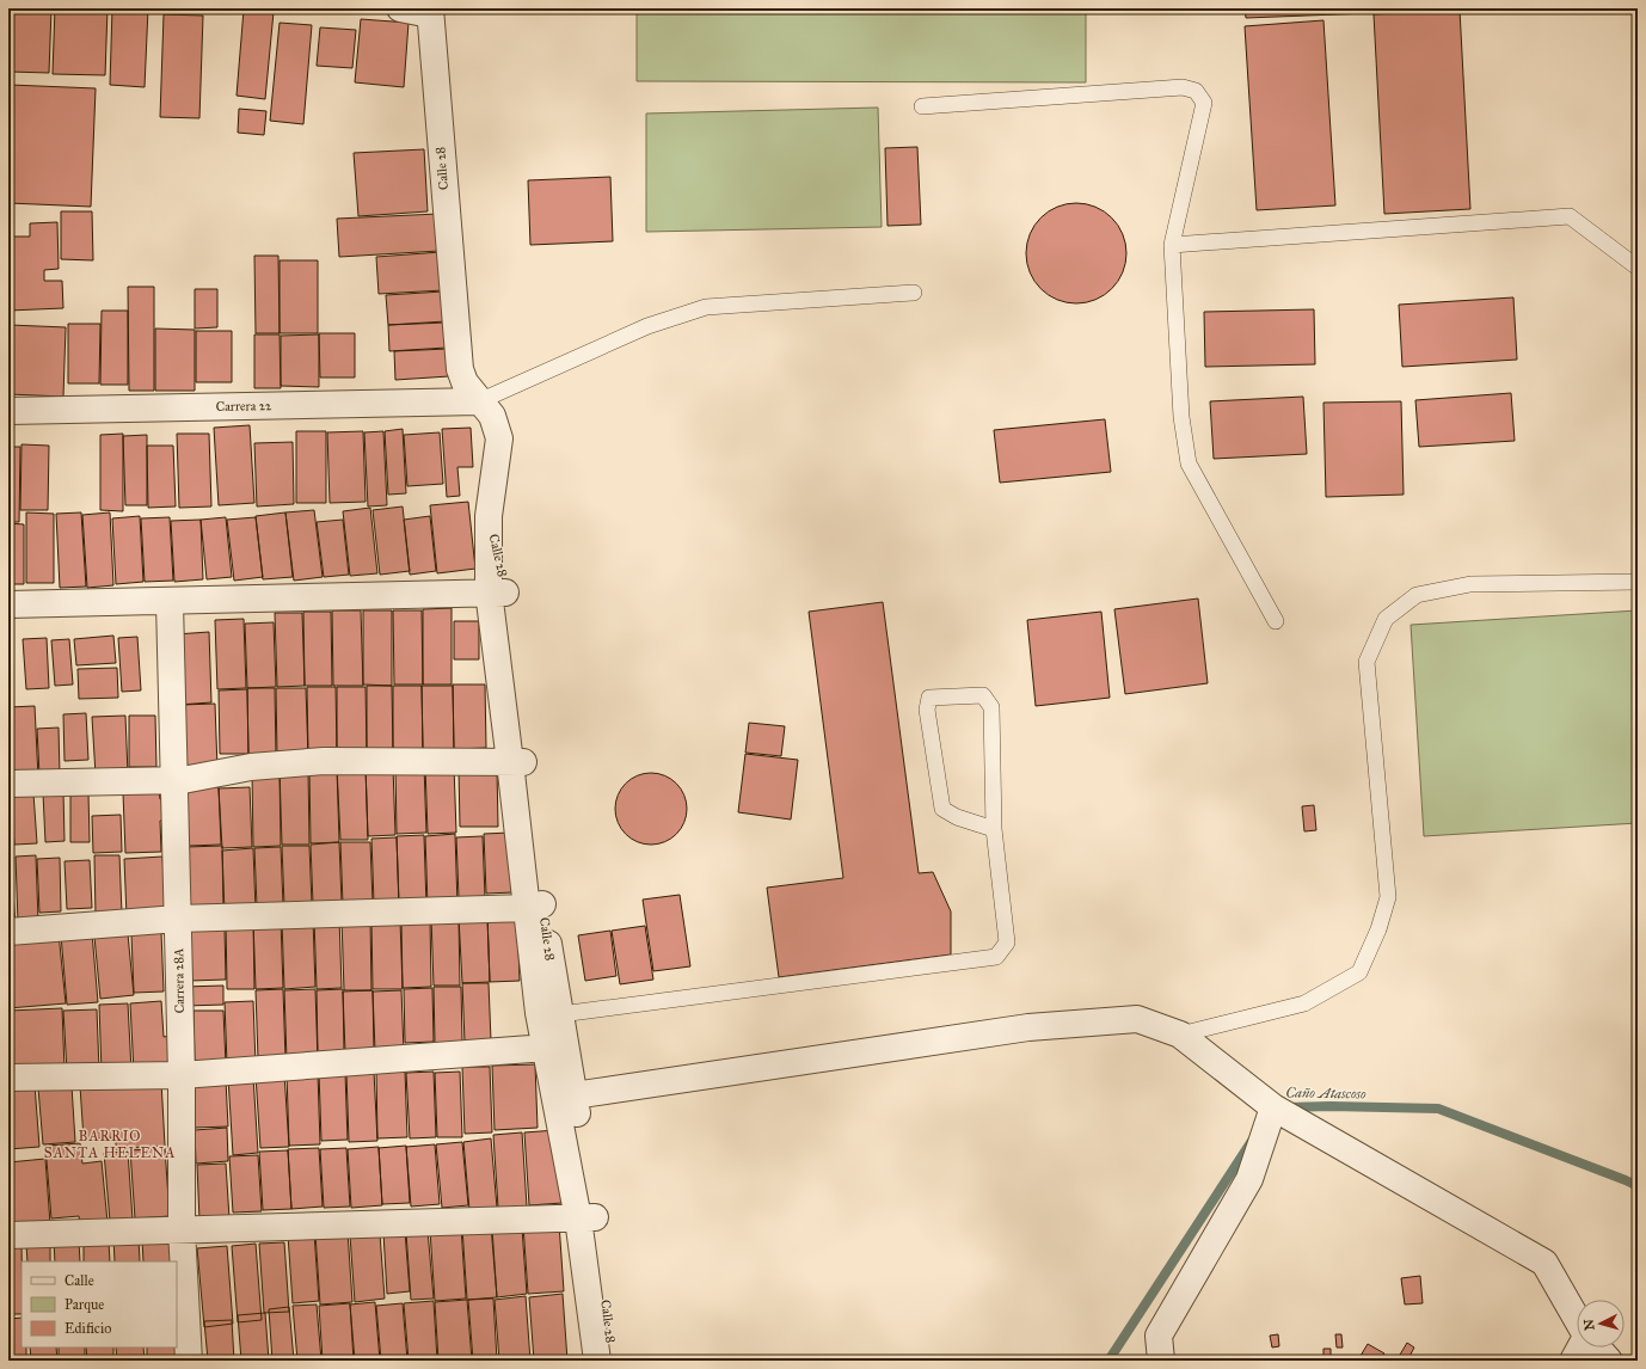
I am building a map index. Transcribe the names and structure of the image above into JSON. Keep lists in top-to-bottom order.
{
  "streets": {
    "street": ["Calle 28", "Carrera 22", "Carrera 28A"]
  },
  "crossings": [
    ["Calle 28", "Carrera 22"]
  ],
  "districts": ["BARRIO SANTA HELENA"],
  "water": ["Caño Atascoso"],
  "legend": ["Calle", "Parque", "Edificio"],
  "north": "left"
}
